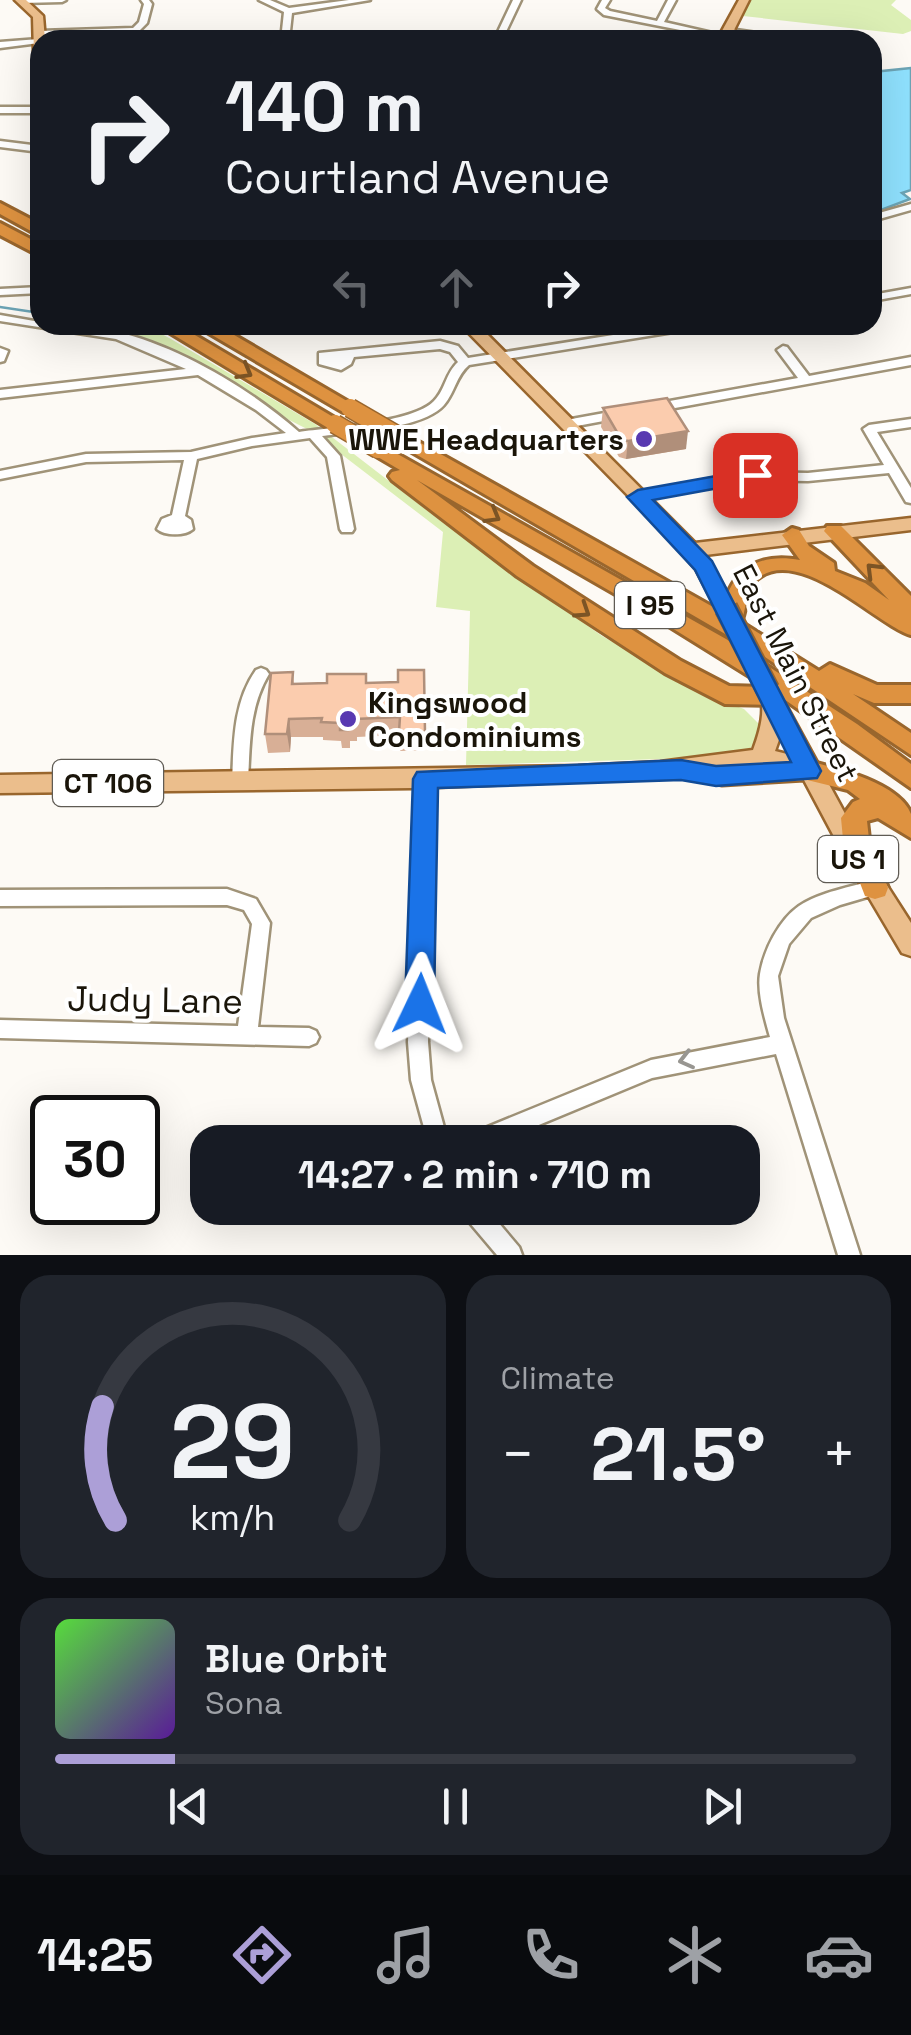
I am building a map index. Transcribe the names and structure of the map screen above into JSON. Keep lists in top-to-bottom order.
{
  "streets": {
    "highway": ["I 95"],
    "main road": ["East Main Street", "CT 106", "US 1"],
    "street": ["Judy Lane"]
  },
  "crossings": [
    ["East Main Street", "CT 106"]
  ],
  "places": ["WWE Headquarters", "Kingswood Condominiums"],
  "page": {
    "turn": ["140 m", "Courtland Avenue"],
    "limit": "30",
    "trip": "14:27 · 2 min · 710 m",
    "tile": "Climate",
    "heat": ["−", "21.5°", "+"],
    "song": ["Blue Orbit", "Sona"],
    "tabs": "14:25",
    "gauge": ["29", "km/h"]
  }
}
